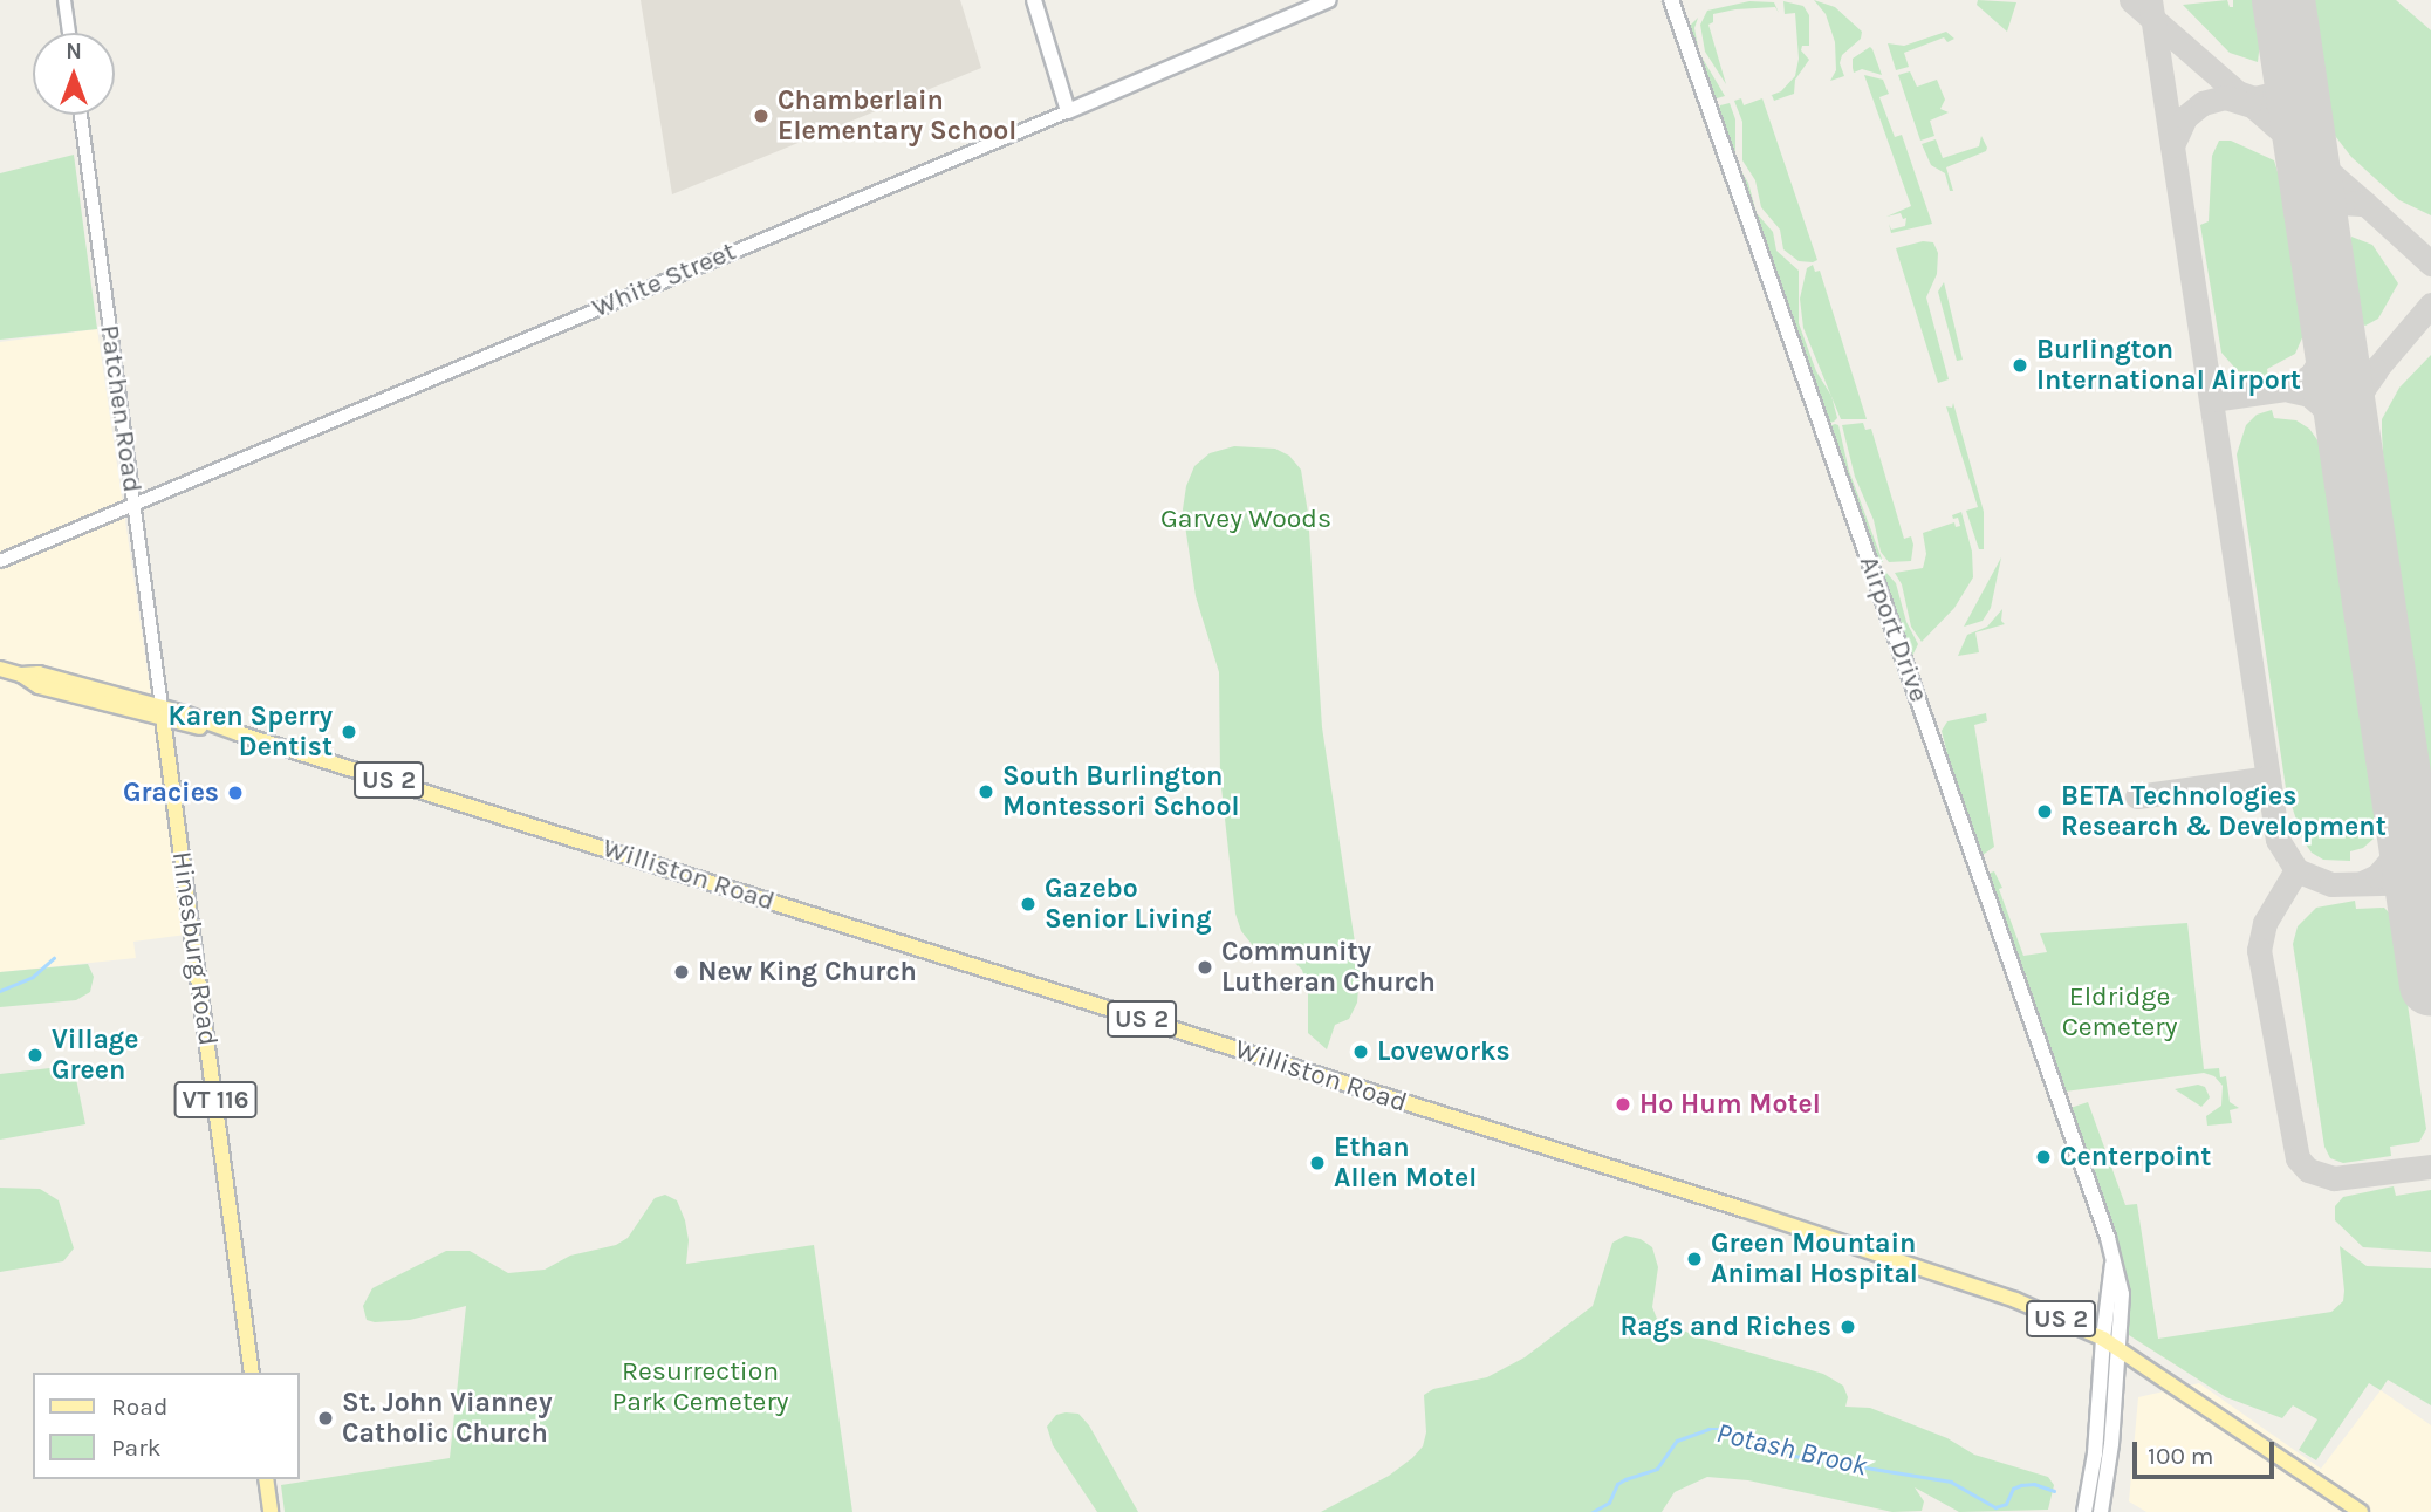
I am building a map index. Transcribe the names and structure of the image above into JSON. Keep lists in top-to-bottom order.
{
  "streets": {
    "main road": [
      "White Street",
      "Airport Drive",
      "US 2",
      "Williston Road",
      "Hinesburg Road",
      "VT 116"
    ],
    "street": ["Patchen Road"]
  },
  "crossings": [
    ["White Street", "Patchen Road"],
    ["Patchen Road", "Williston Road"],
    ["Patchen Road", "Hinesburg Road"],
    ["Airport Drive", "Williston Road"],
    ["Williston Road", "Hinesburg Road"]
  ],
  "water": ["Potash Brook"],
  "parks": ["Garvey Woods", "Eldridge Cemetery", "Resurrection Park Cemetery"],
  "places": [
    "Chamberlain Elementary School",
    "Burlington International Airport",
    "Karen Sperry Dentist",
    "South Burlington Montessori School",
    "Gracies",
    "BETA Technologies Research & Development",
    "Gazebo Senior Living",
    "Community Lutheran Church",
    "New King Church",
    "Loveworks",
    "Village Green",
    "Ho Hum Motel",
    "Centerpoint",
    "Ethan Allen Motel",
    "Green Mountain Animal Hospital",
    "Rags and Riches",
    "St. John Vianney Catholic Church"
  ],
  "legend": ["Road", "Park"],
  "scale_bar": "100 m",
  "north": "top"
}
